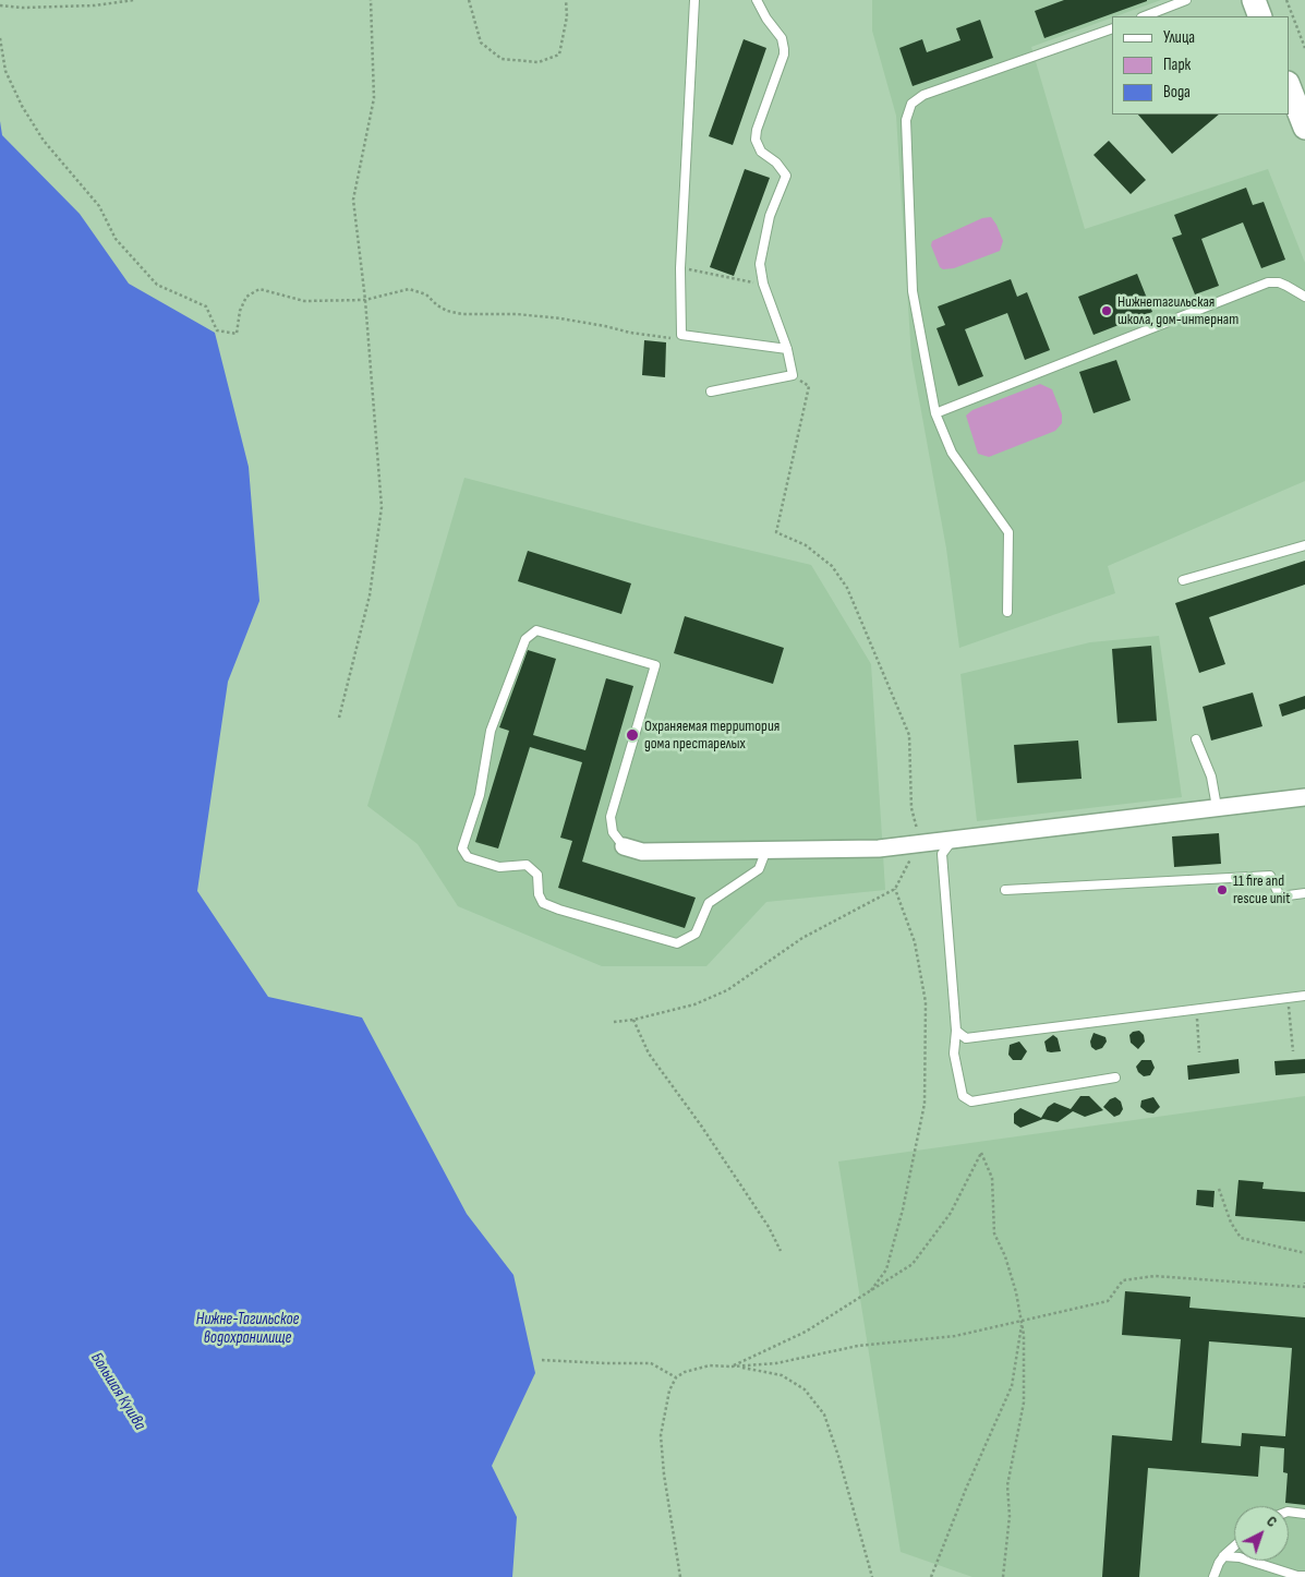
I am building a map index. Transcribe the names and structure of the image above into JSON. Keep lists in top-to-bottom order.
{
  "water": ["Нижне-Тагильское водохранилище", "Большая Кушва"],
  "places": ["Нижнетагильская школа, дом-интернат", "Охраняемая территория дома престарелых", "11 fire and rescue unit"],
  "legend": ["Улица", "Парк", "Вода"],
  "north": "top right"
}
